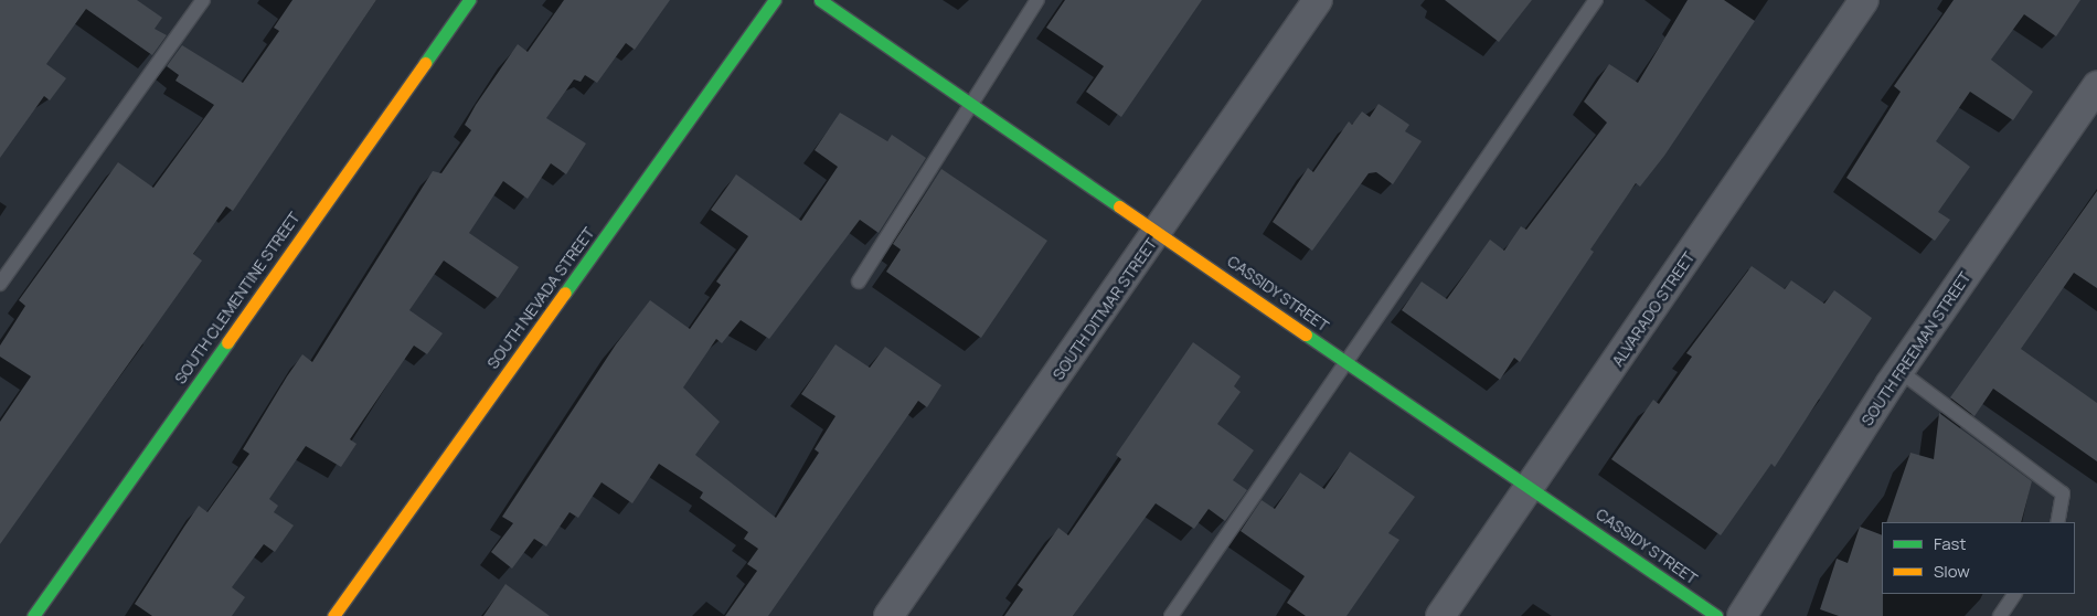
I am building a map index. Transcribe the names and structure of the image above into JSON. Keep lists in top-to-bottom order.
{
  "streets": {
    "street": [
      "CASSIDY STREET",
      "SOUTH CLEMENTINE STREET",
      "SOUTH NEVADA STREET",
      "SOUTH DITMAR STREET",
      "ALVARADO STREET",
      "SOUTH FREEMAN STREET"
    ]
  },
  "crossings": [
    ["CASSIDY STREET", "SOUTH DITMAR STREET"],
    ["CASSIDY STREET", "ALVARADO STREET"]
  ],
  "legend": ["Fast", "Slow"]
}
